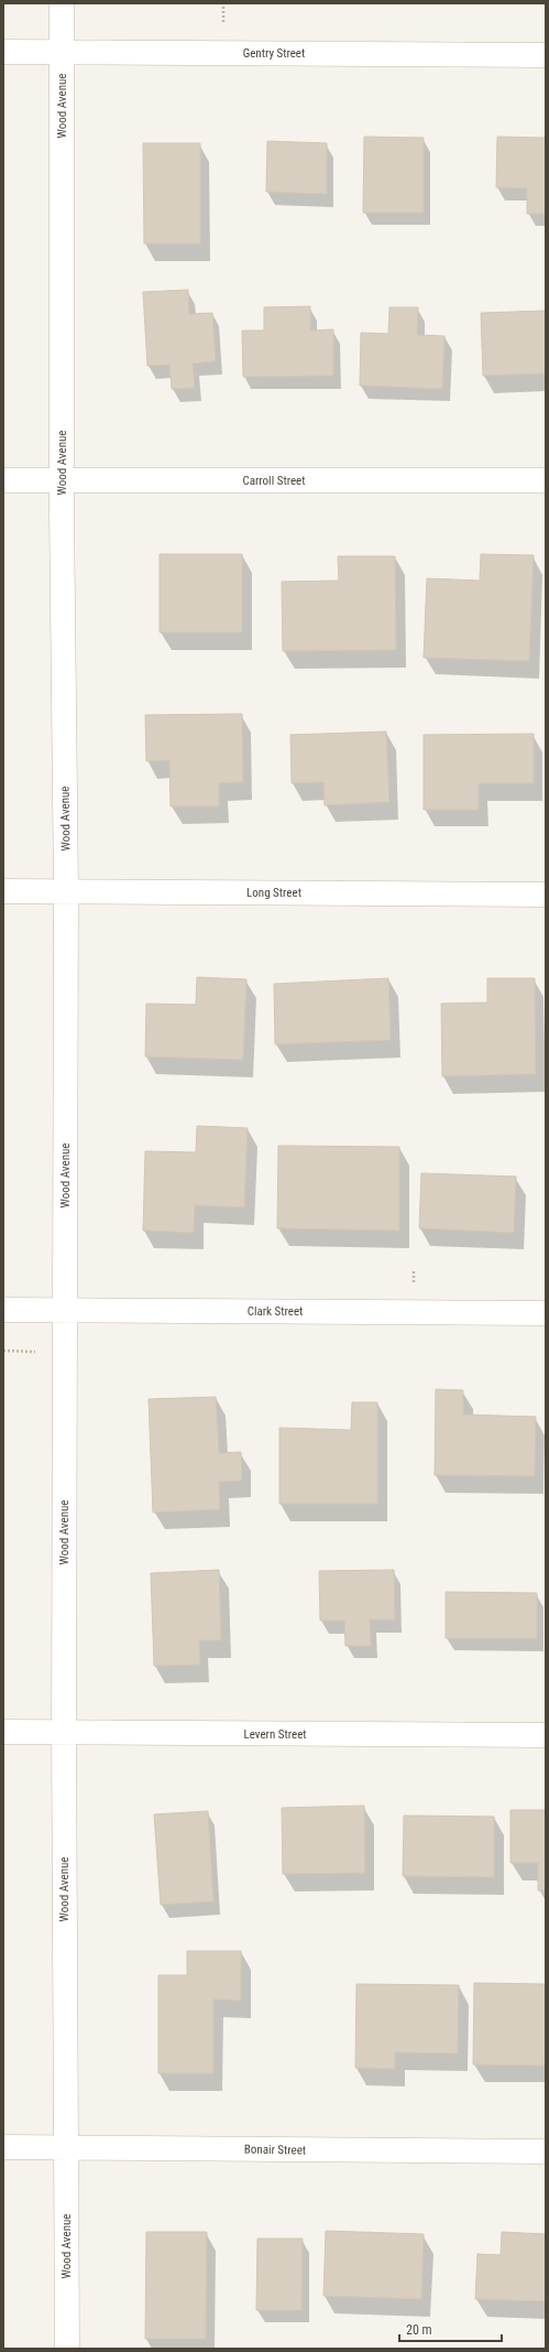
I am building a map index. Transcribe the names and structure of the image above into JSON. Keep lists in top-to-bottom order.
{
  "streets": {
    "street": [
      "Gentry Street",
      "Wood Avenue",
      "Carroll Street",
      "Long Street",
      "Clark Street",
      "Levern Street",
      "Bonair Street"
    ]
  },
  "crossings": [
    ["Gentry Street", "Wood Avenue"],
    ["Wood Avenue", "Carroll Street"],
    ["Wood Avenue", "Long Street"],
    ["Wood Avenue", "Clark Street"],
    ["Wood Avenue", "Levern Street"],
    ["Wood Avenue", "Bonair Street"]
  ],
  "scale_bar": "20 m"
}
